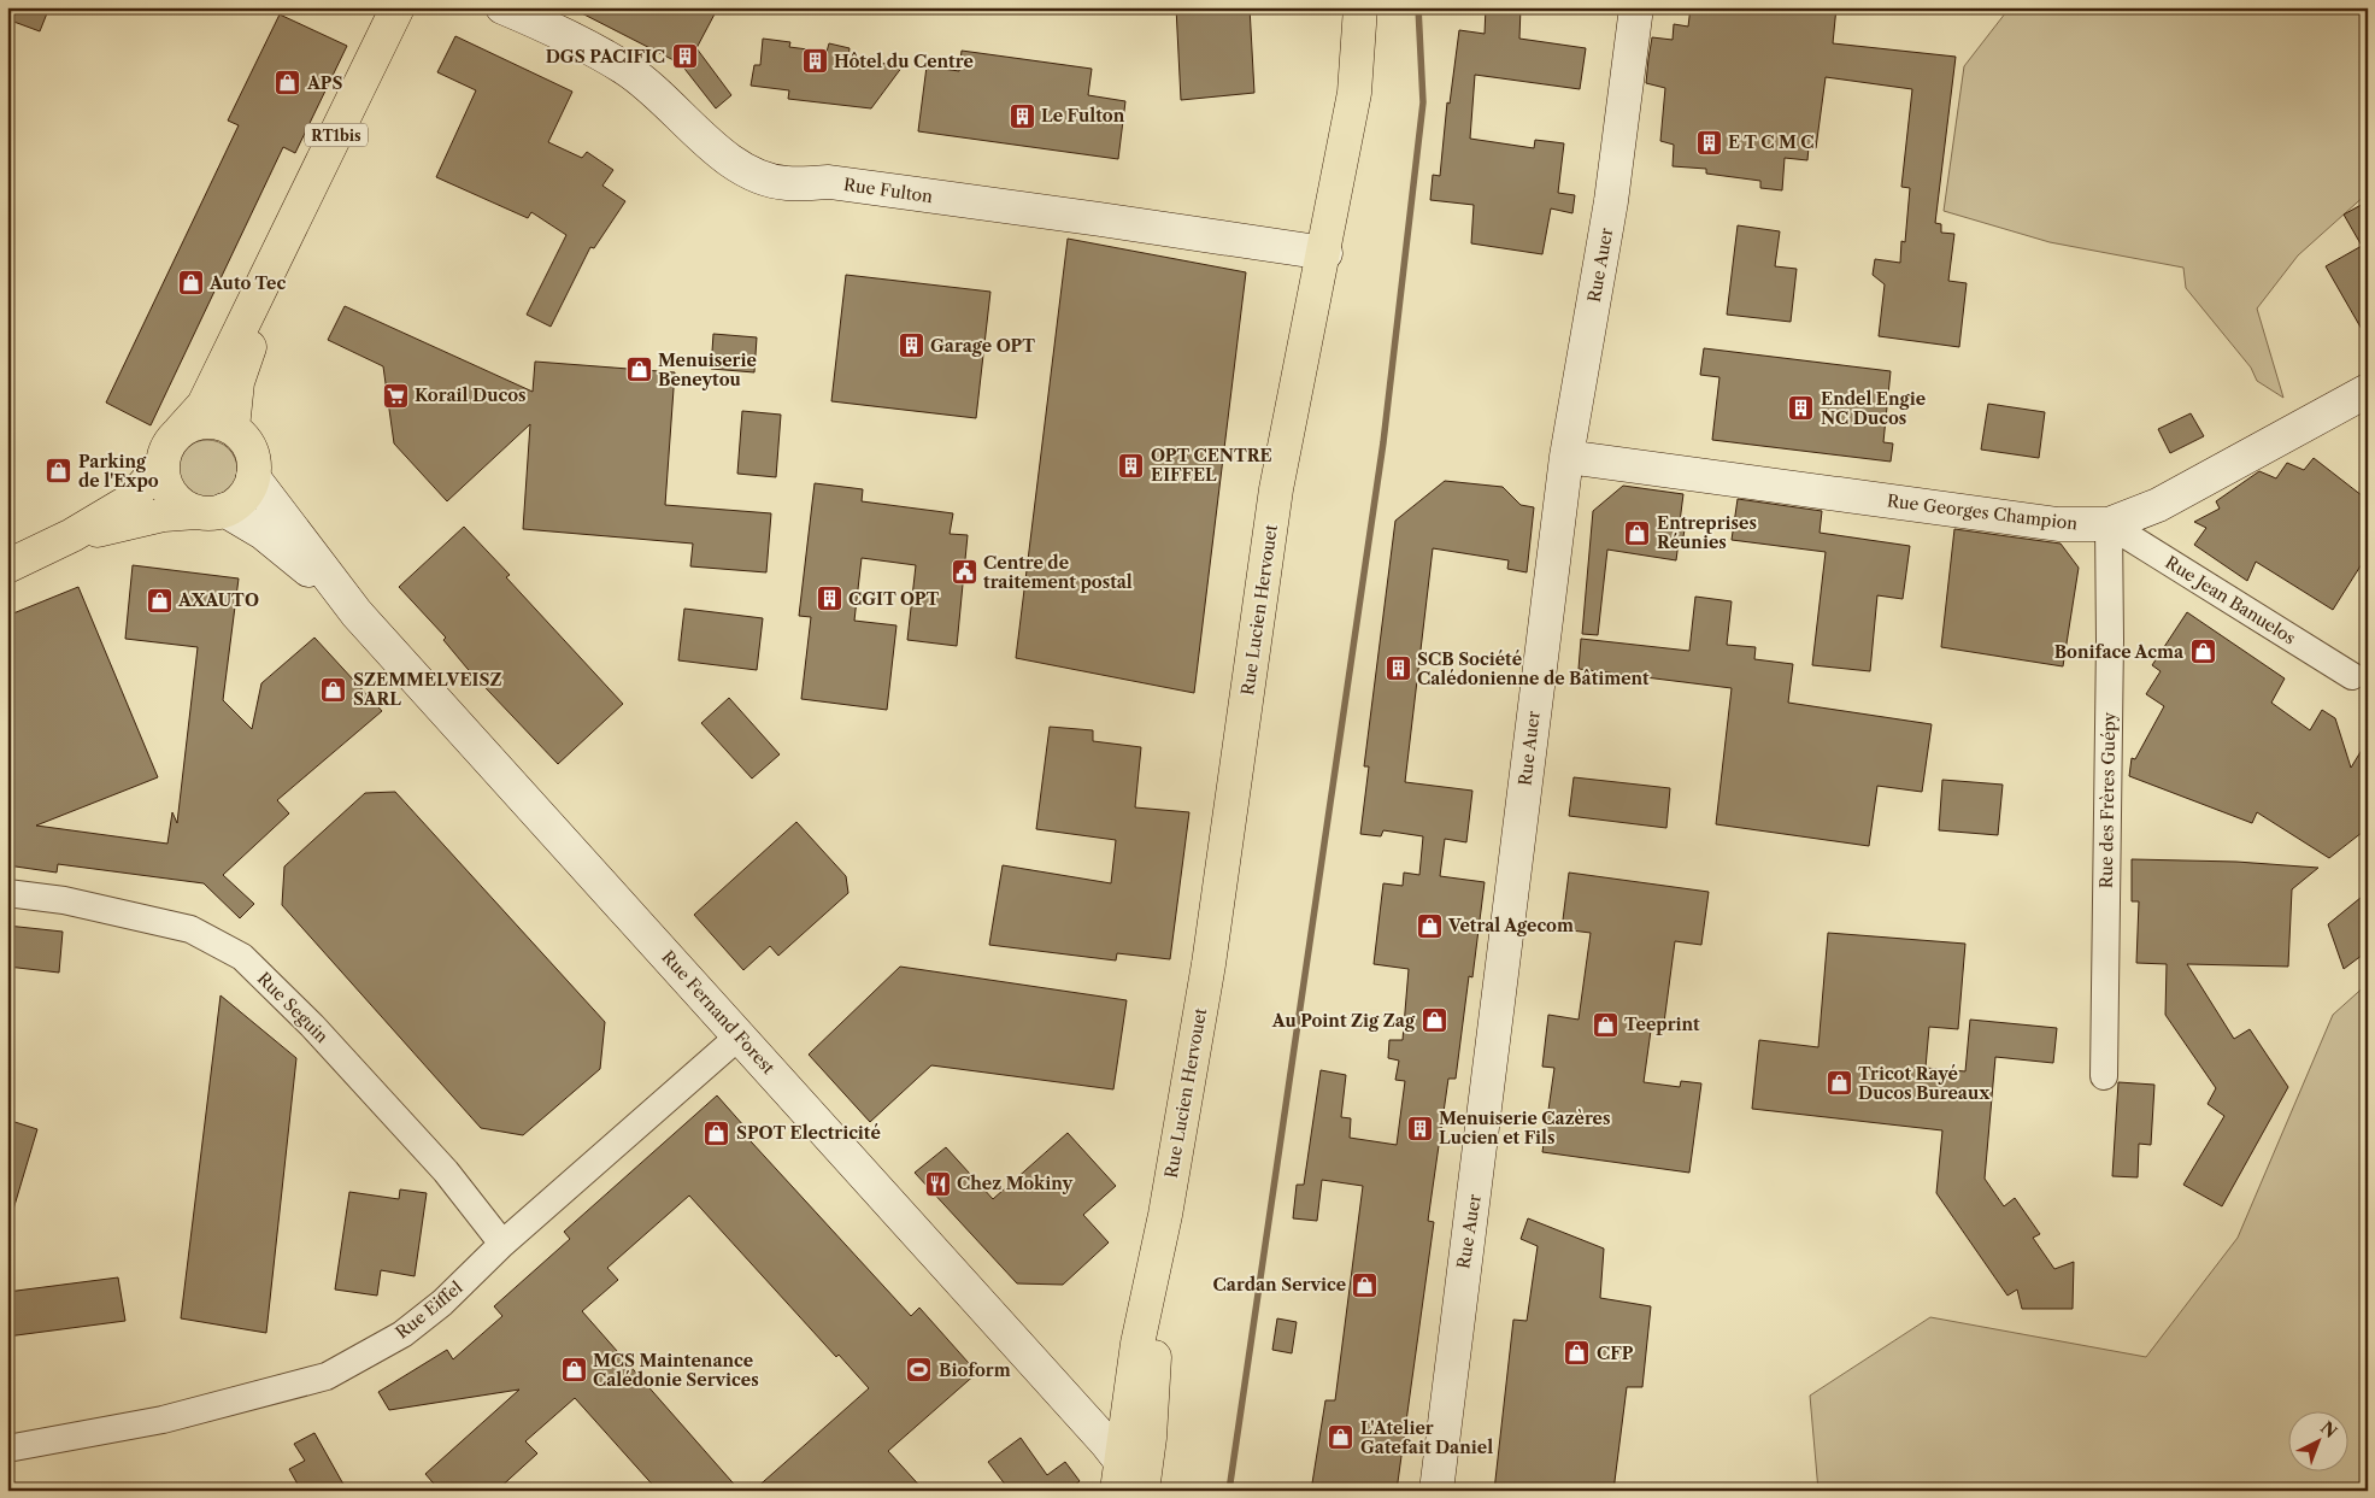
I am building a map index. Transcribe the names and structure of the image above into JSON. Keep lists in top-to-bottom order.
{
  "streets": {
    "main road": ["RT1bis", "Rue Lucien Hervouet"],
    "street": [
      "Rue Fulton",
      "Rue Auer",
      "Rue Georges Champion",
      "Rue Jean Banuelos",
      "Rue des Frères Guépy",
      "Rue Seguin",
      "Rue Fernand Forest",
      "Rue Eiffel"
    ]
  },
  "crossings": [
    ["RT1bis", "Rue Fernand Forest"],
    ["Rue Fulton", "Rue Lucien Hervouet"],
    ["Rue Auer", "Rue Georges Champion"],
    ["Rue Georges Champion", "Rue Jean Banuelos"],
    ["Rue Georges Champion", "Rue des Frères Guépy"],
    ["Rue Jean Banuelos", "Rue des Frères Guépy"],
    ["Rue Lucien Hervouet", "Rue Fernand Forest"],
    ["Rue Seguin", "Rue Eiffel"],
    ["Rue Fernand Forest", "Rue Eiffel"]
  ],
  "places": {
    "building": [
      "DGS PACIFIC",
      "Hôtel du Centre",
      "Le Fulton",
      "E T C M C",
      "Garage OPT",
      "Endel Engie NC Ducos",
      "OPT CENTRE EIFFEL",
      "CGIT OPT",
      "SCB Société Calédonienne de Bâtiment",
      "Menuiserie Cazères Lucien et Fils"
    ],
    "shop": [
      "APS",
      "Auto Tec",
      "Menuiserie Beneytou",
      "Parking de l'Expo",
      "Entreprises Réunies",
      "AXAUTO",
      "Boniface Acma",
      "SZEMMELVEISZ SARL",
      "Vetral Agecom",
      "Au Point Zig Zag",
      "Teeprint",
      "Tricot Rayé Ducos Bureaux",
      "SPOT Electricité",
      "Cardan Service",
      "CFP",
      "MCS Maintenance Calédonie Services",
      "L'Atelier Gatefait Daniel"
    ],
    "supermarket": ["Korail Ducos"],
    "public building": ["Centre de traitement postal"],
    "restaurant": ["Chez Mokiny"],
    "sports": ["Bioform"]
  },
  "north": "top right"
}
